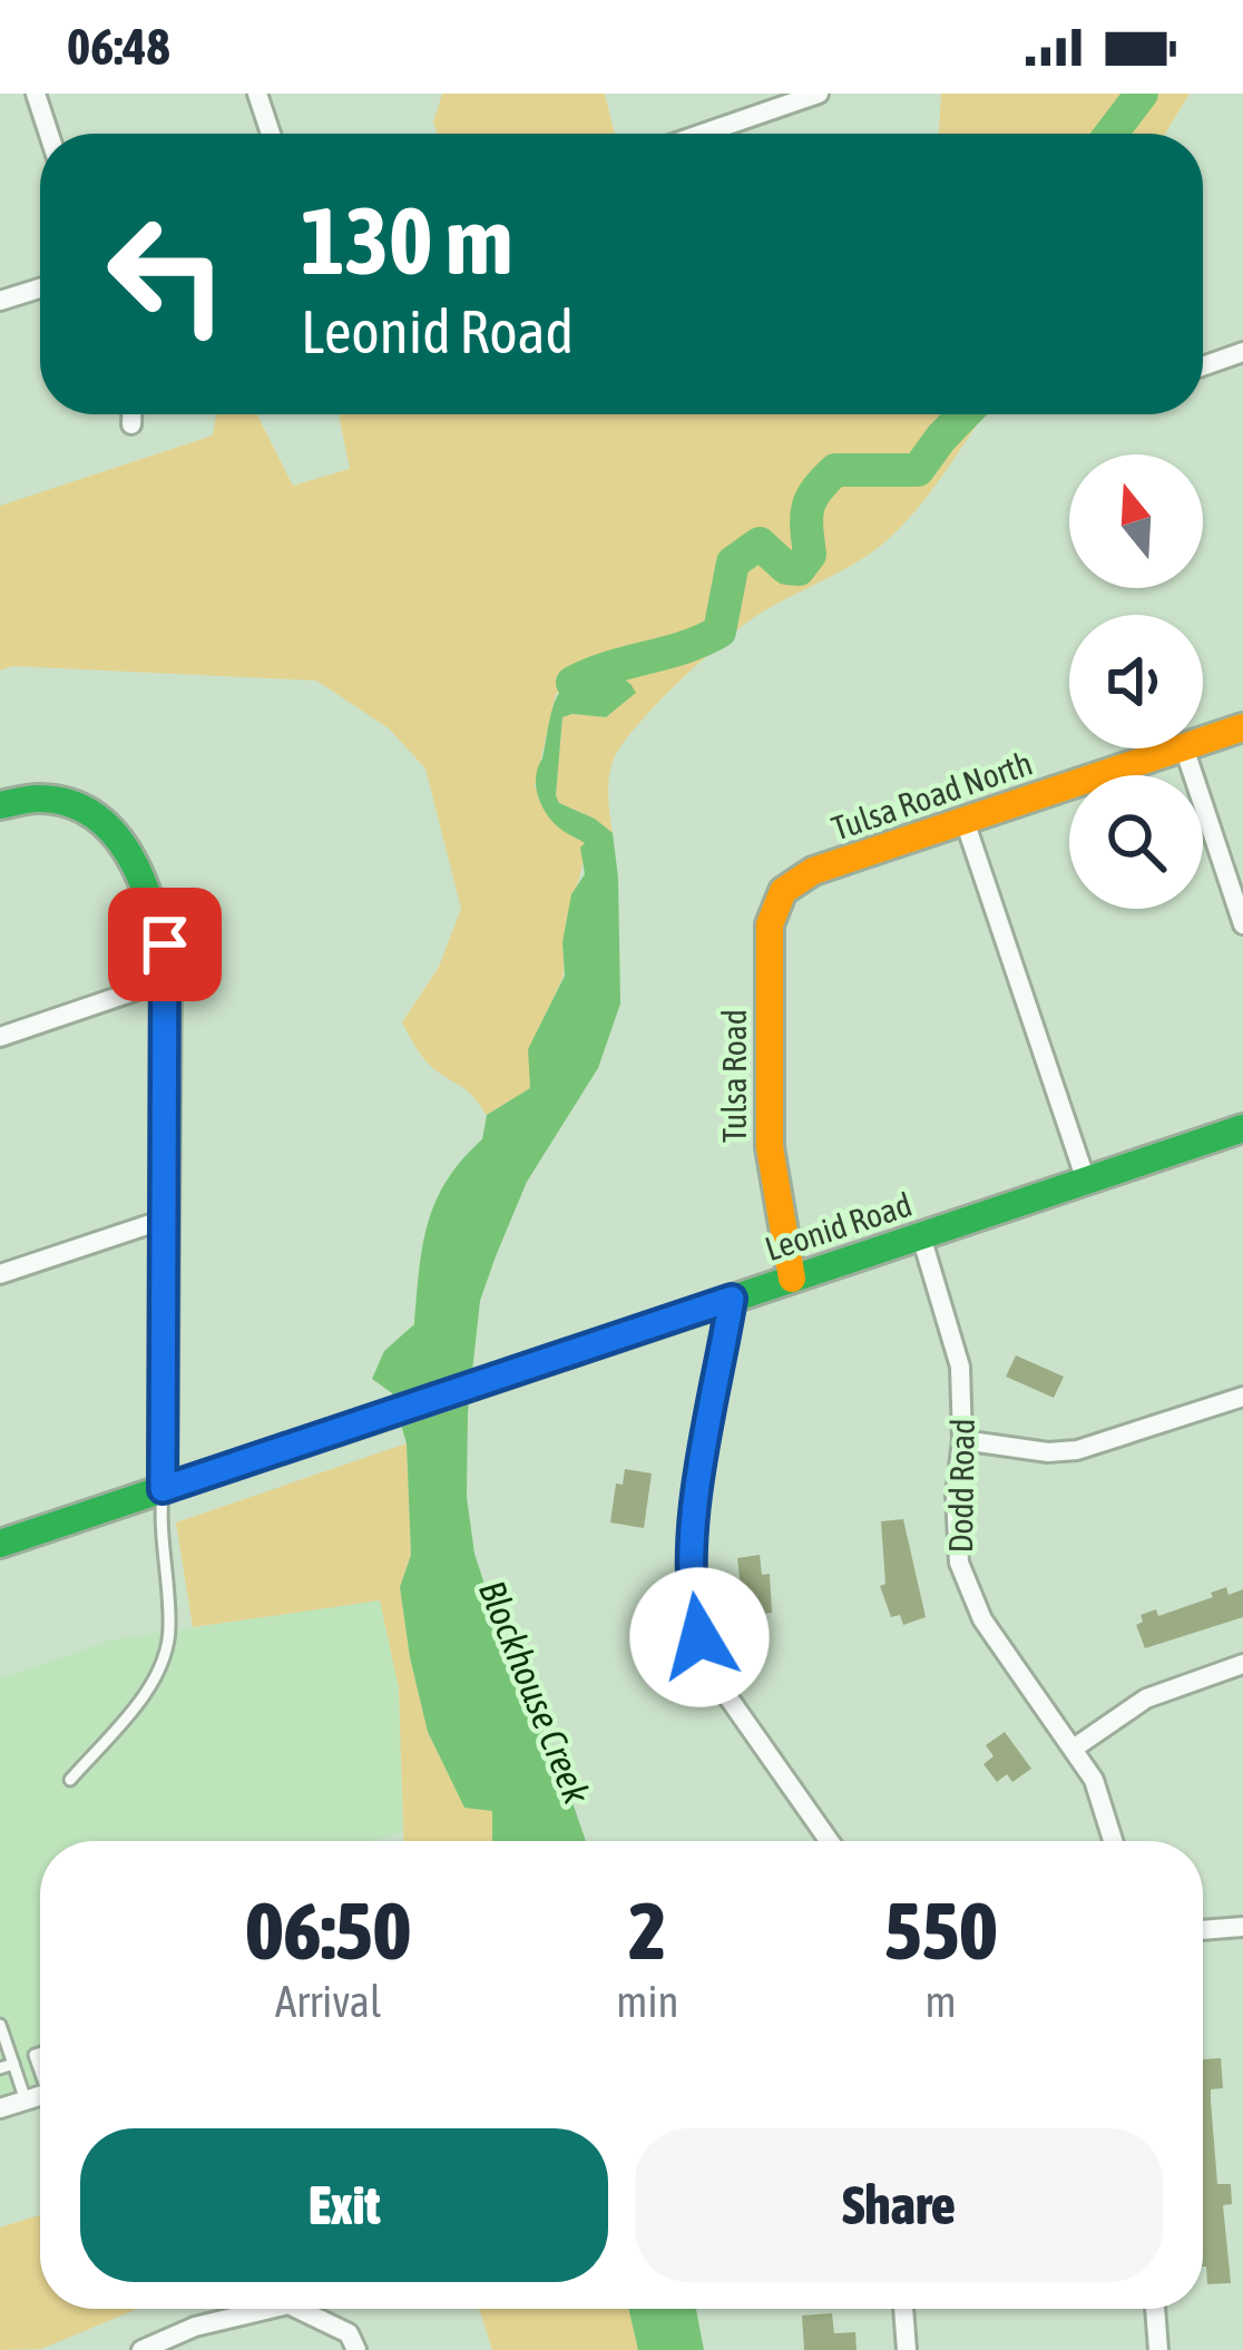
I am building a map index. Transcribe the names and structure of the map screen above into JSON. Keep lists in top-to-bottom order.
{
  "streets": {
    "street": [
      "Tulsa Road North",
      "Tulsa Road",
      "Leonid Road",
      "Dodd Road"
    ]
  },
  "crossings": [
    ["Tulsa Road North", "Tulsa Road"],
    ["Tulsa Road", "Leonid Road"],
    ["Leonid Road", "Dodd Road"]
  ],
  "water": ["Blockhouse Creek"],
  "north": "top",
  "page": {
    "status": "06:48",
    "turn": ["130 m", "Leonid Road"],
    "eta": [
      "06:50",
      "Arrival",
      "2",
      "min",
      "550",
      "m"
    ],
    "buttons": ["Exit", "Share"]
  }
}
